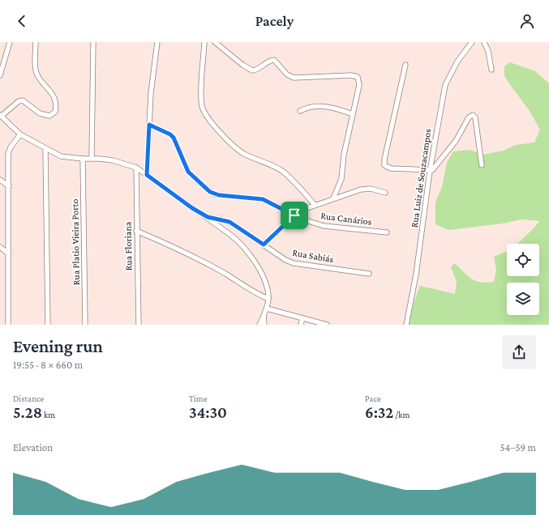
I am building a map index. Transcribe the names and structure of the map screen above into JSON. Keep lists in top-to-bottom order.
{
  "streets": {
    "street": [
      "Rua Luiz de Souzacampos",
      "Rua Canários",
      "Rua Platio Vieira Porto",
      "Rua Floriana",
      "Rua Sabiás"
    ]
  },
  "page": {
    "header": "Pacely",
    "heading": ["Evening run", "19:55 · 8 × 660 m"],
    "stats": [
      ["Distance", "5.28 km"],
      ["Time", "34:30"],
      ["Pace", "6:32 /km"]
    ],
    "chart": ["Elevation", "54–59 m"]
  }
}
